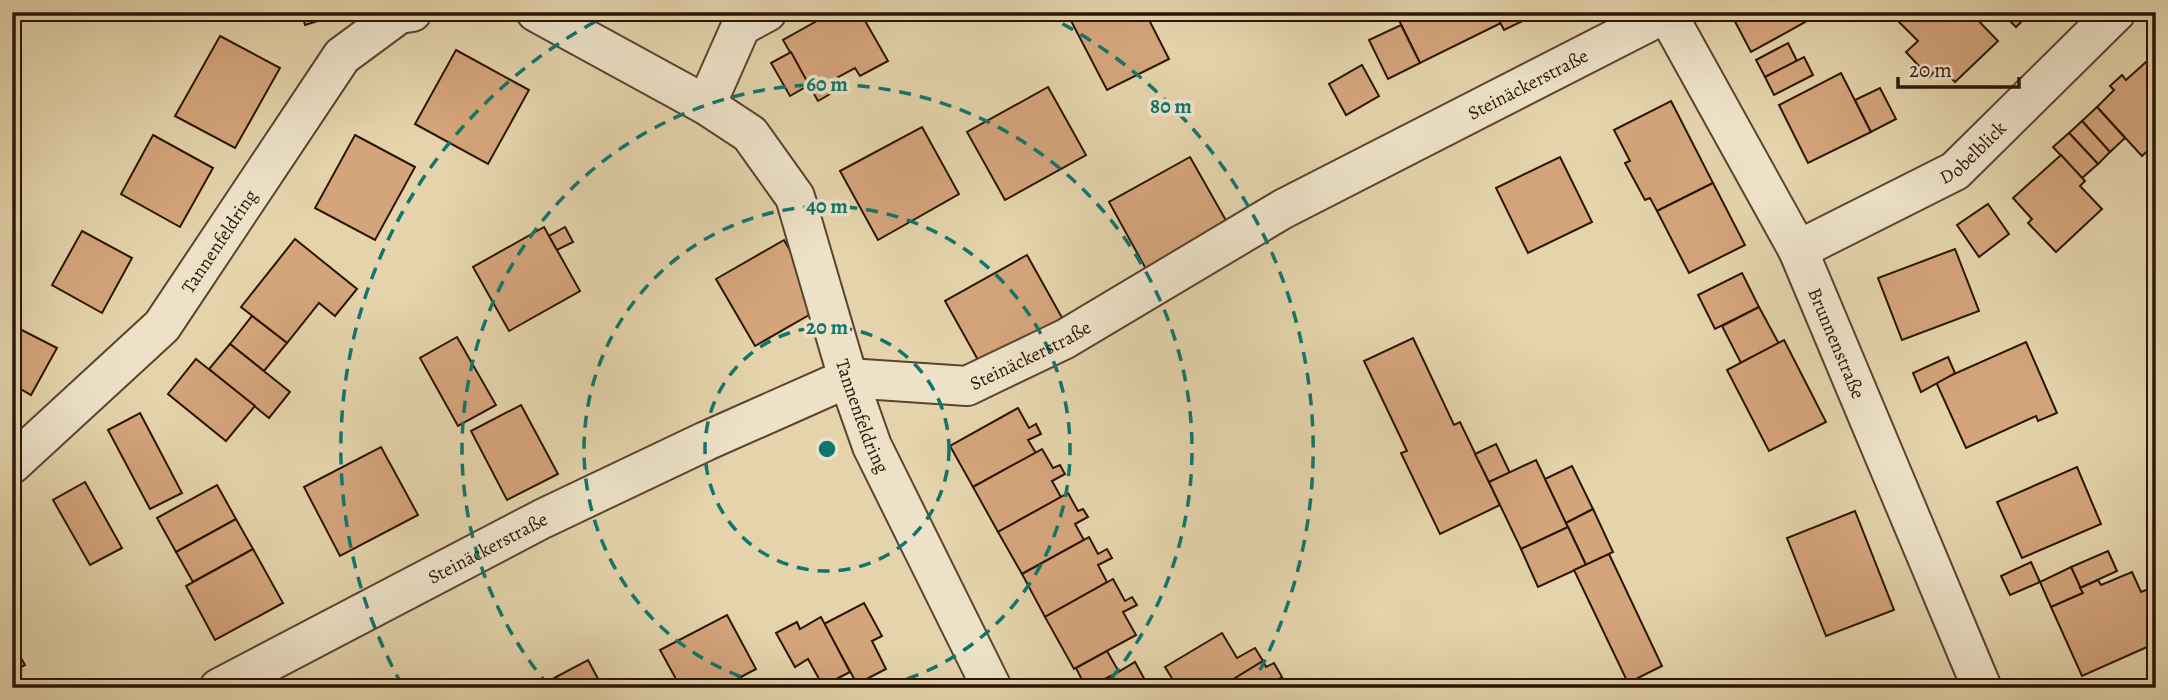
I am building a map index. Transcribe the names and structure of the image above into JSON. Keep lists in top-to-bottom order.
{
  "streets": {
    "street": [
      "Steinäckerstraße",
      "Dobelblick",
      "Tannenfeldring",
      "Brunnenstraße"
    ]
  },
  "crossings": [
    ["Steinäckerstraße", "Tannenfeldring"],
    ["Steinäckerstraße", "Brunnenstraße"],
    ["Dobelblick", "Brunnenstraße"]
  ],
  "scale_bar": "20 m",
  "rings": [
    "60 m",
    "80 m",
    "40 m",
    "20 m"
  ]
}
